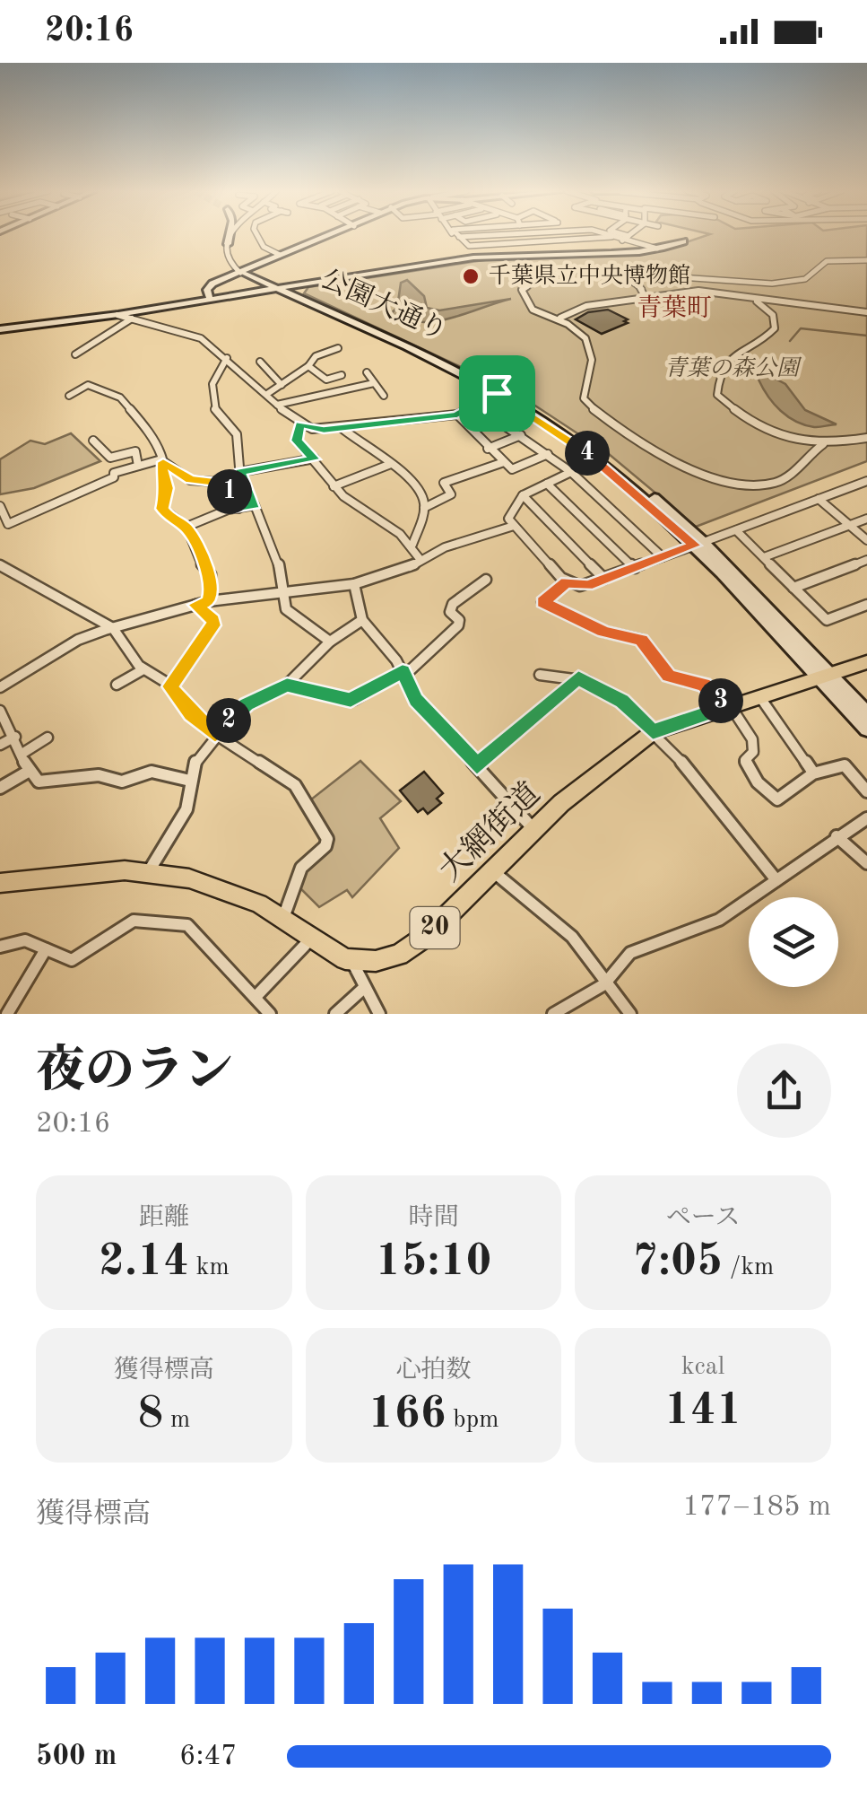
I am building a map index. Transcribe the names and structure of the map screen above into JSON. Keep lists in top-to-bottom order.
{
  "streets": {
    "main road": ["大網街道", "20"],
    "street": ["公園大通り"]
  },
  "crossings": [
    ["公園大通り", "大網街道"]
  ],
  "districts": ["青葉町"],
  "parks": ["青葉の森公園"],
  "places": ["千葉県立中央博物館"],
  "page": {
    "status": "20:16",
    "pins": [
      "4",
      "1",
      "3",
      "2"
    ],
    "heading": ["夜のラン", "20:16"],
    "stats": [
      ["距離", "2.14 km"],
      ["時間", "15:10"],
      ["ペース", "7:05 /km"],
      ["獲得標高", "8 m"],
      ["心拍数", "166 bpm"],
      ["kcal", "141"]
    ],
    "chart": ["獲得標高", "177–185 m"],
    "list": [
      {
        "name": "500 m",
        "note": "6:47"
      }
    ]
  }
}
